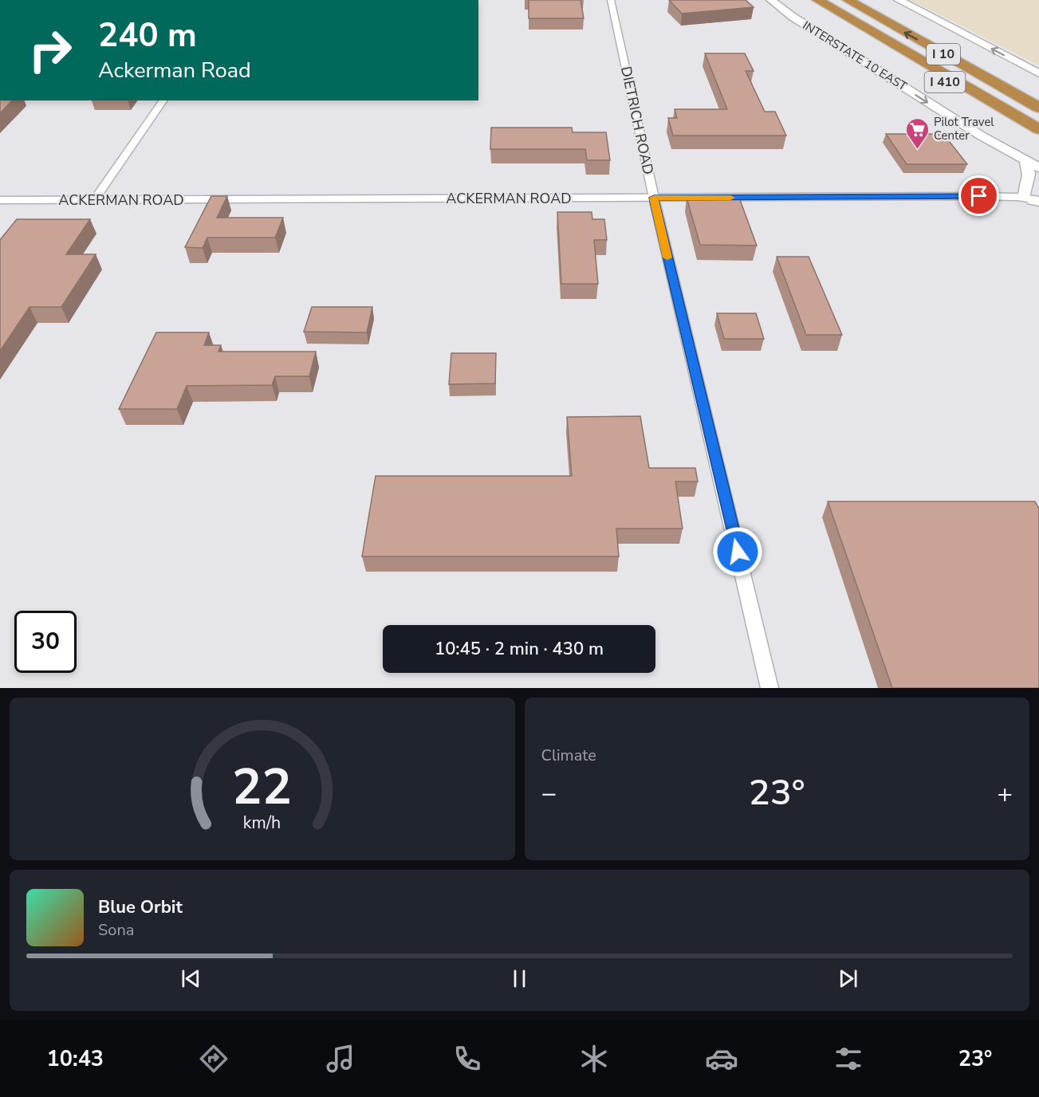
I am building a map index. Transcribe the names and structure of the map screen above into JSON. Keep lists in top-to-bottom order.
{
  "streets": {
    "highway": ["I 10", "I 410"],
    "main road": ["INTERSTATE 10 EAST"],
    "street": ["DIETRICH ROAD", "ACKERMAN ROAD"]
  },
  "crossings": [
    ["I 10", "I 410"],
    ["DIETRICH ROAD", "ACKERMAN ROAD"]
  ],
  "places": {
    "supermarket": ["Pilot Travel Center"]
  },
  "page": {
    "turn": ["240 m", "Ackerman Road"],
    "limit": "30",
    "trip": "10:45 · 2 min · 430 m",
    "tile": "Climate",
    "heat": ["−", "23°", "+"],
    "song": ["Blue Orbit", "Sona"],
    "tabs": ["10:43", "23°"],
    "gauge": ["22", "km/h"]
  }
}
